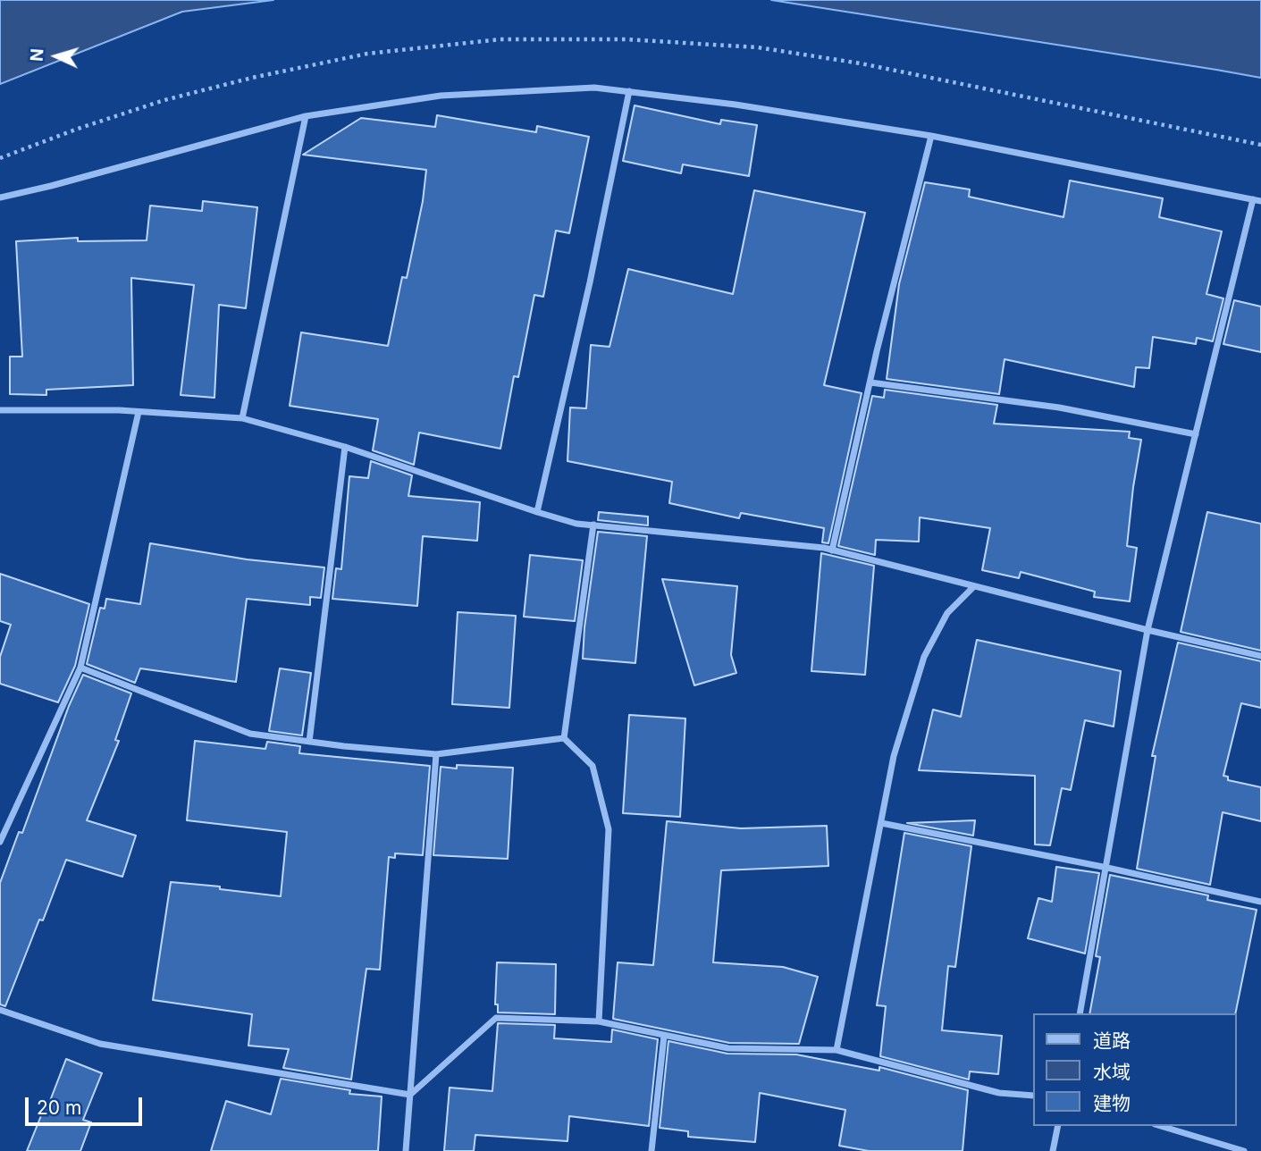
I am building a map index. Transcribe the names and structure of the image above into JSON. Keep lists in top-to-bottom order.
{
  "legend": ["道路", "水域", "建物"],
  "scale_bar": "20 m",
  "north": "left"
}
